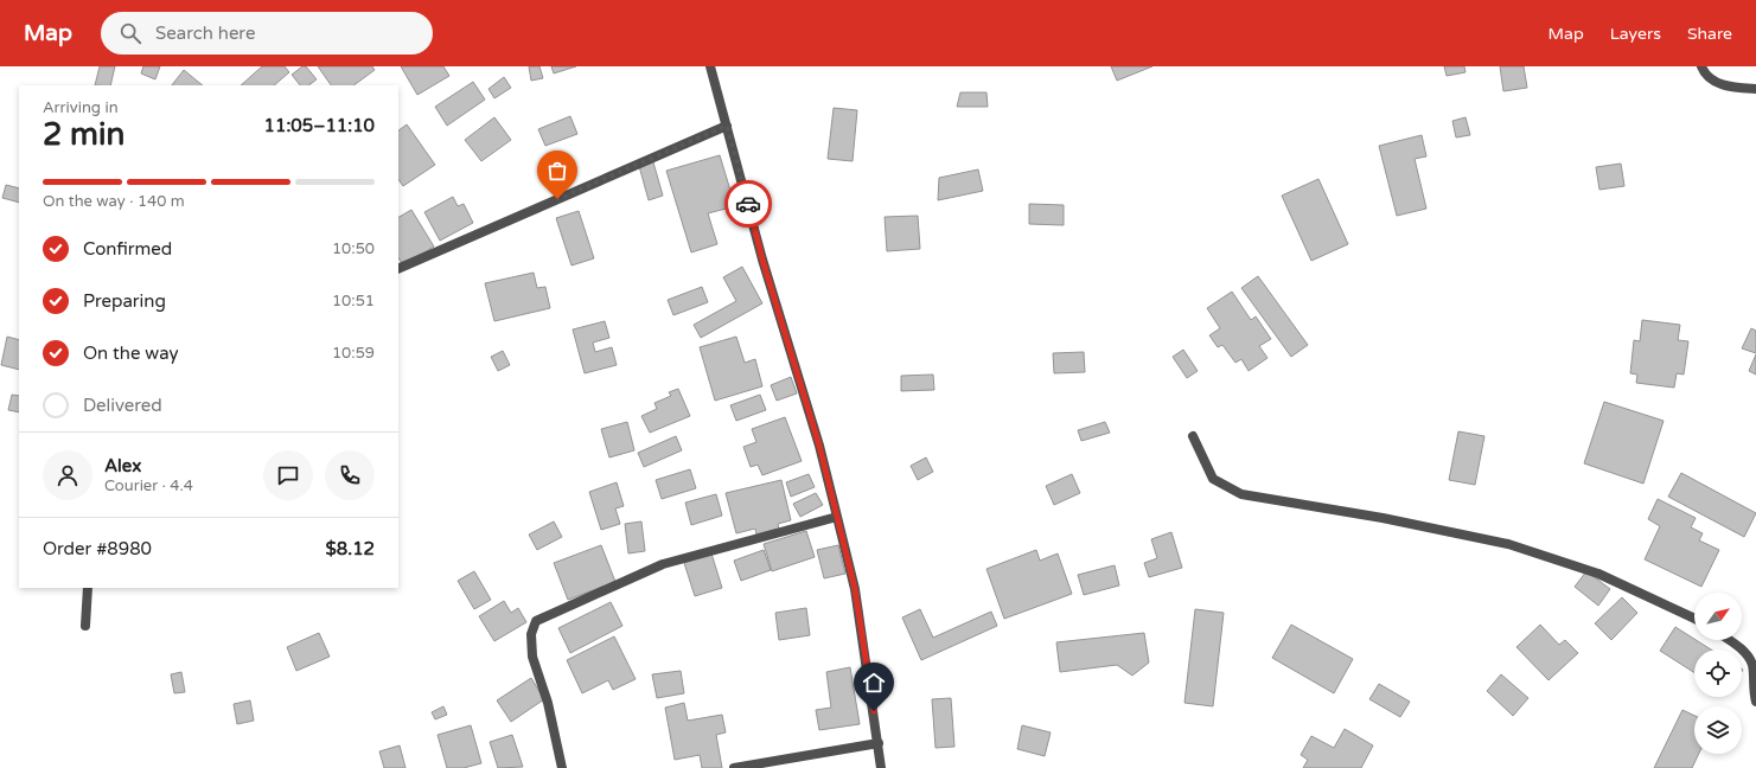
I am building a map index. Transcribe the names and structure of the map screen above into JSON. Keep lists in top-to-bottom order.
{
  "north": "top right",
  "page": {
    "header": "Map",
    "search": "Search here",
    "nav": ["Map", "Layers", "Share"],
    "heading": ["2 min", "Arriving in", "11:05–11:10"],
    "panel": [
      "Alex",
      "Courier · 4.4",
      "Order #8980",
      "$8.12"
    ],
    "bar": "On the way · 140 m",
    "list": [
      ["Confirmed", "10:50"],
      ["Preparing", "10:51"],
      ["On the way", "10:59"],
      "Delivered"
    ]
  }
}
